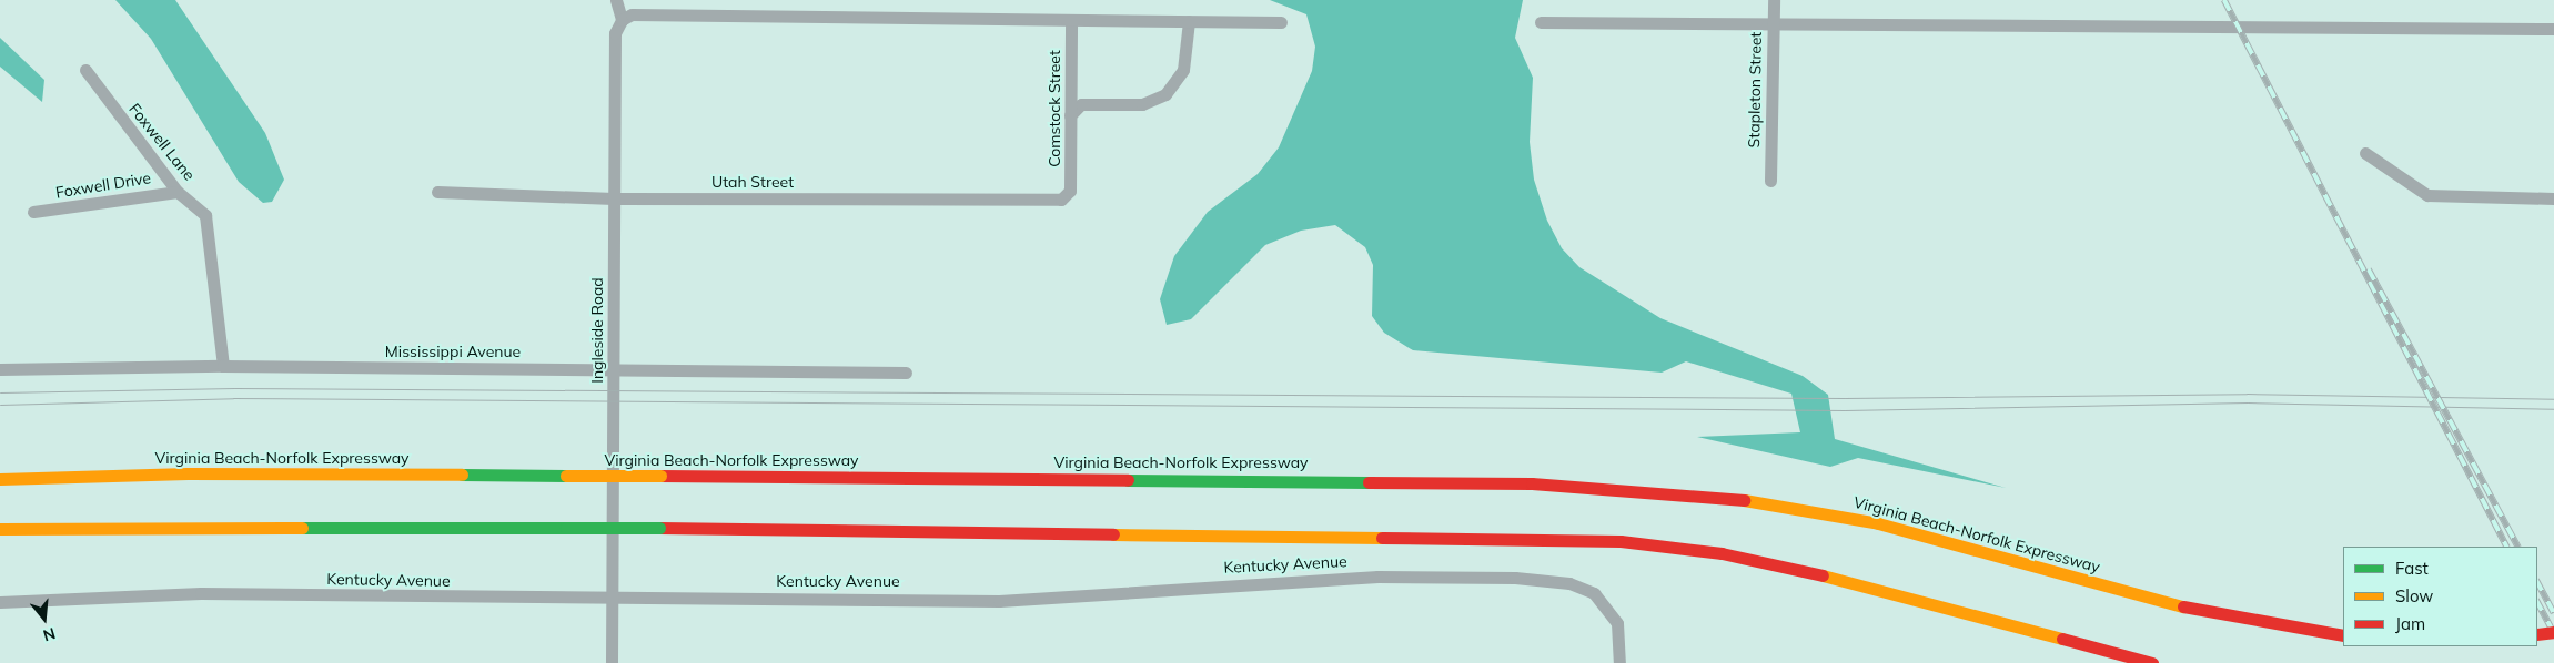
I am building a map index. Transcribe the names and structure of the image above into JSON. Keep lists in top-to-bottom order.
{
  "streets": {
    "highway": ["Virginia Beach-Norfolk Expressway"],
    "street": [
      "Stapleton Street",
      "Comstock Street",
      "Foxwell Lane",
      "Utah Street",
      "Foxwell Drive",
      "Ingleside Road",
      "Mississippi Avenue",
      "Kentucky Avenue"
    ]
  },
  "crossings": [
    ["Comstock Street", "Utah Street"],
    ["Foxwell Lane", "Foxwell Drive"],
    ["Foxwell Lane", "Mississippi Avenue"],
    ["Utah Street", "Ingleside Road"],
    ["Ingleside Road", "Mississippi Avenue"],
    ["Ingleside Road", "Kentucky Avenue"]
  ],
  "legend": ["Fast", "Slow", "Jam"],
  "north": "bottom"
}
